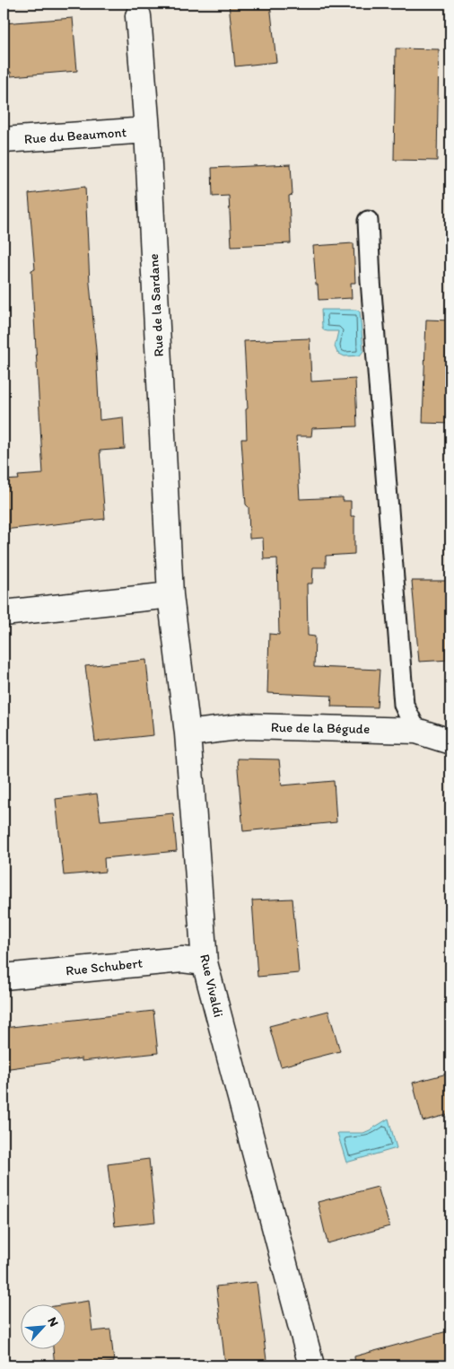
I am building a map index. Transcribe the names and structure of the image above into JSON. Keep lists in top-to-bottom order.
{
  "streets": {
    "street": [
      "Rue du Beaumont",
      "Rue de la Sardane",
      "Rue de la Bégude",
      "Rue Schubert",
      "Rue Vivaldi"
    ]
  },
  "crossings": [
    ["Rue du Beaumont", "Rue de la Sardane"],
    ["Rue de la Sardane", "Rue Vivaldi"],
    ["Rue de la Bégude", "Rue Vivaldi"],
    ["Rue Schubert", "Rue Vivaldi"]
  ],
  "north": "top right"
}
